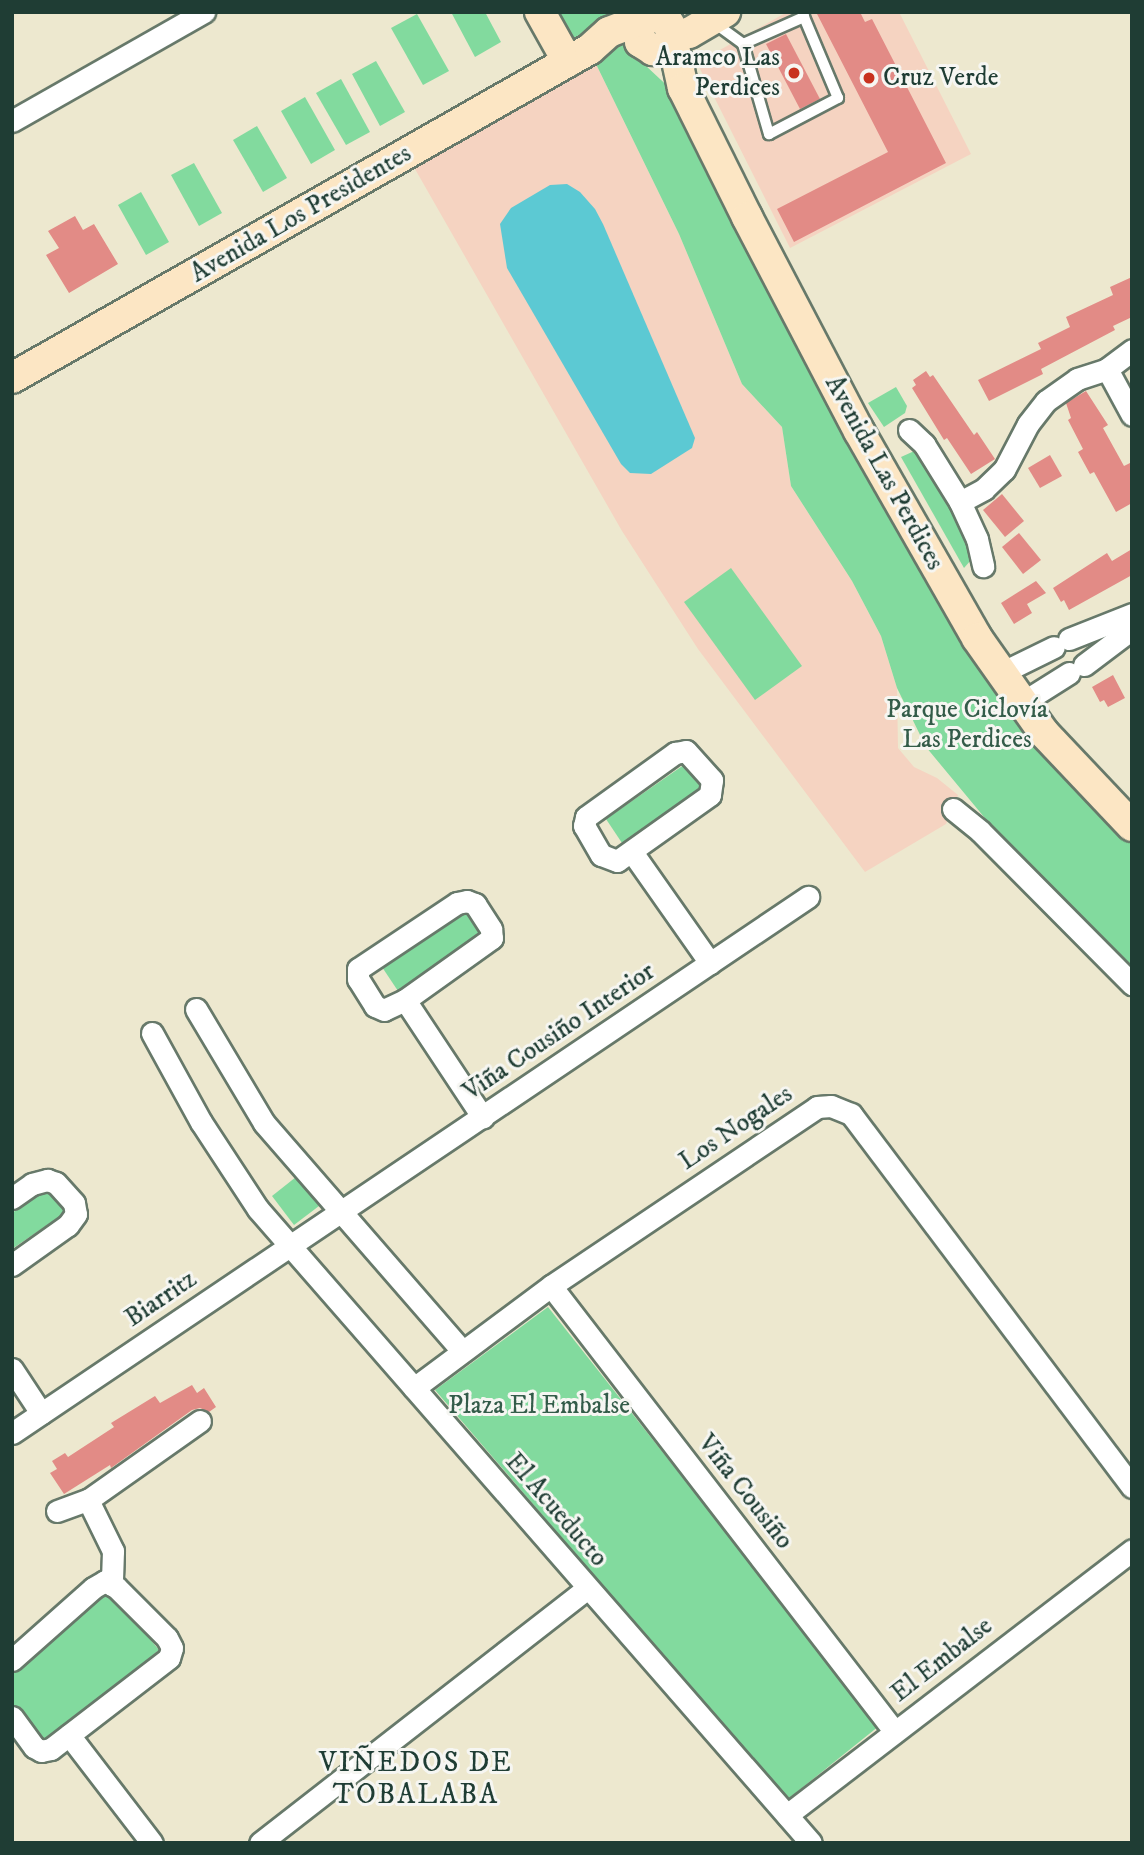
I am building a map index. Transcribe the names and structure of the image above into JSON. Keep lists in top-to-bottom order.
{
  "streets": {
    "street": [
      "Avenida Los Presidentes",
      "Avenida Las Perdices",
      "Viña Cousiño Interior",
      "Los Nogales",
      "Biarritz",
      "Viña Cousiño",
      "El Acueducto",
      "El Embalse"
    ]
  },
  "crossings": [
    ["Avenida Los Presidentes", "Avenida Las Perdices"],
    ["Viña Cousiño Interior", "Biarritz"],
    ["Los Nogales", "Viña Cousiño"],
    ["Los Nogales", "El Acueducto"],
    ["Biarritz", "El Acueducto"],
    ["Viña Cousiño", "El Embalse"],
    ["El Acueducto", "El Embalse"]
  ],
  "districts": ["VIÑEDOS DE TOBALABA"],
  "parks": ["Parque Ciclovía Las Perdices", "Plaza El Embalse"],
  "places": ["Aramco Las Perdices", "Cruz Verde"]
}
